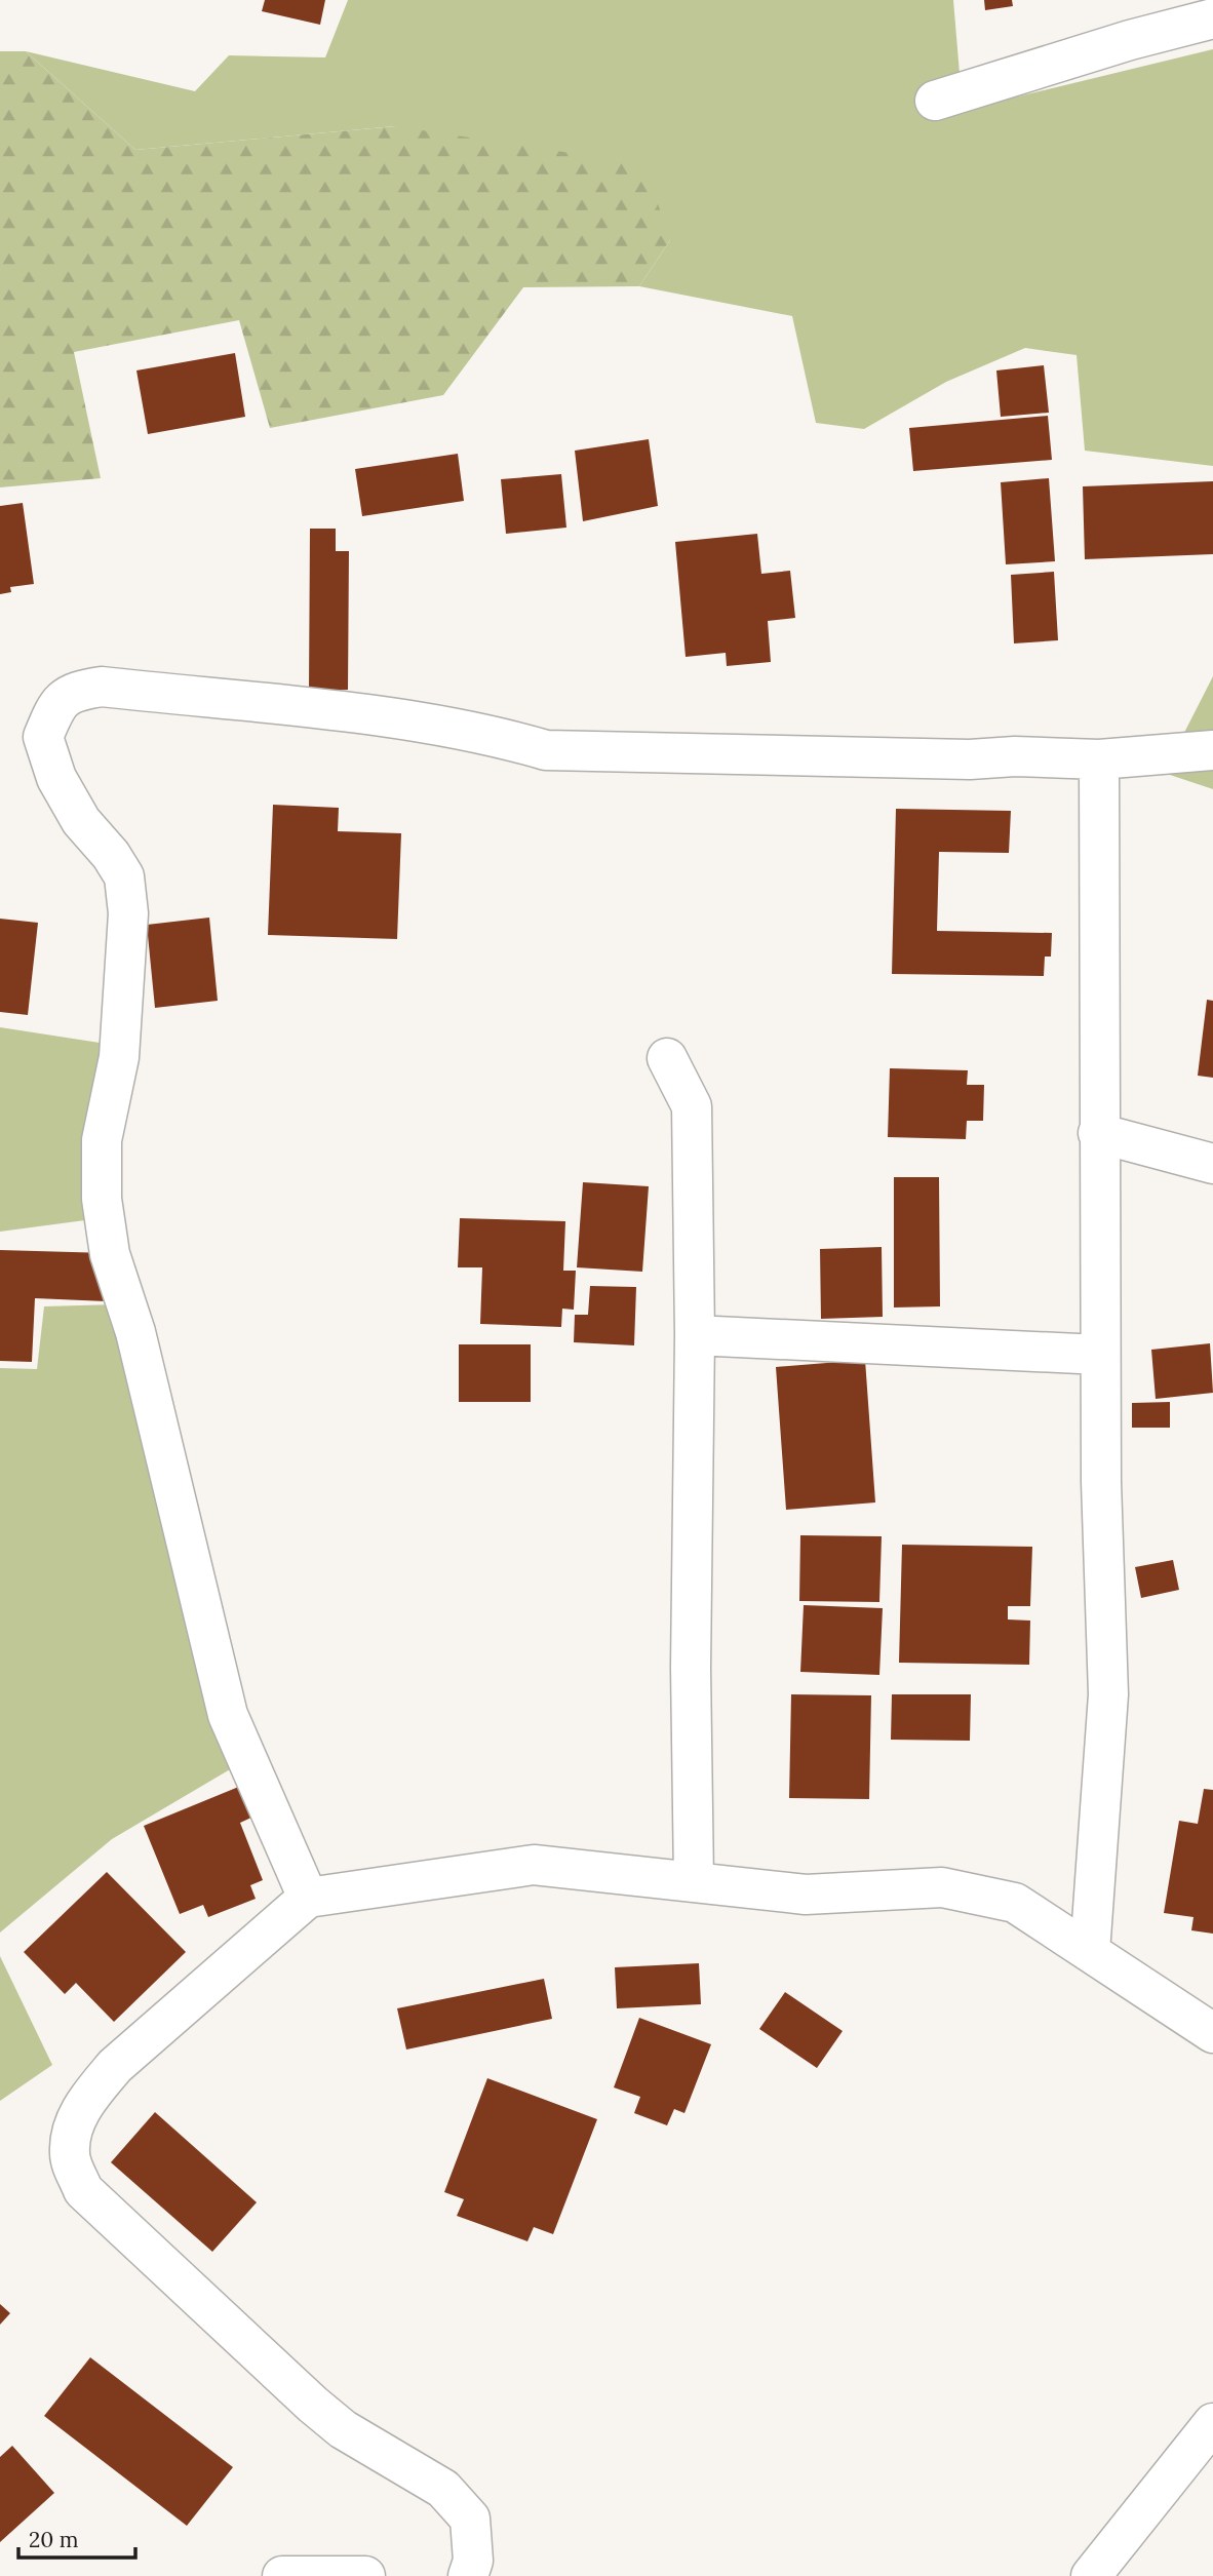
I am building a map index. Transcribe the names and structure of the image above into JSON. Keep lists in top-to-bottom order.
{
  "scale_bar": "20 m"
}
